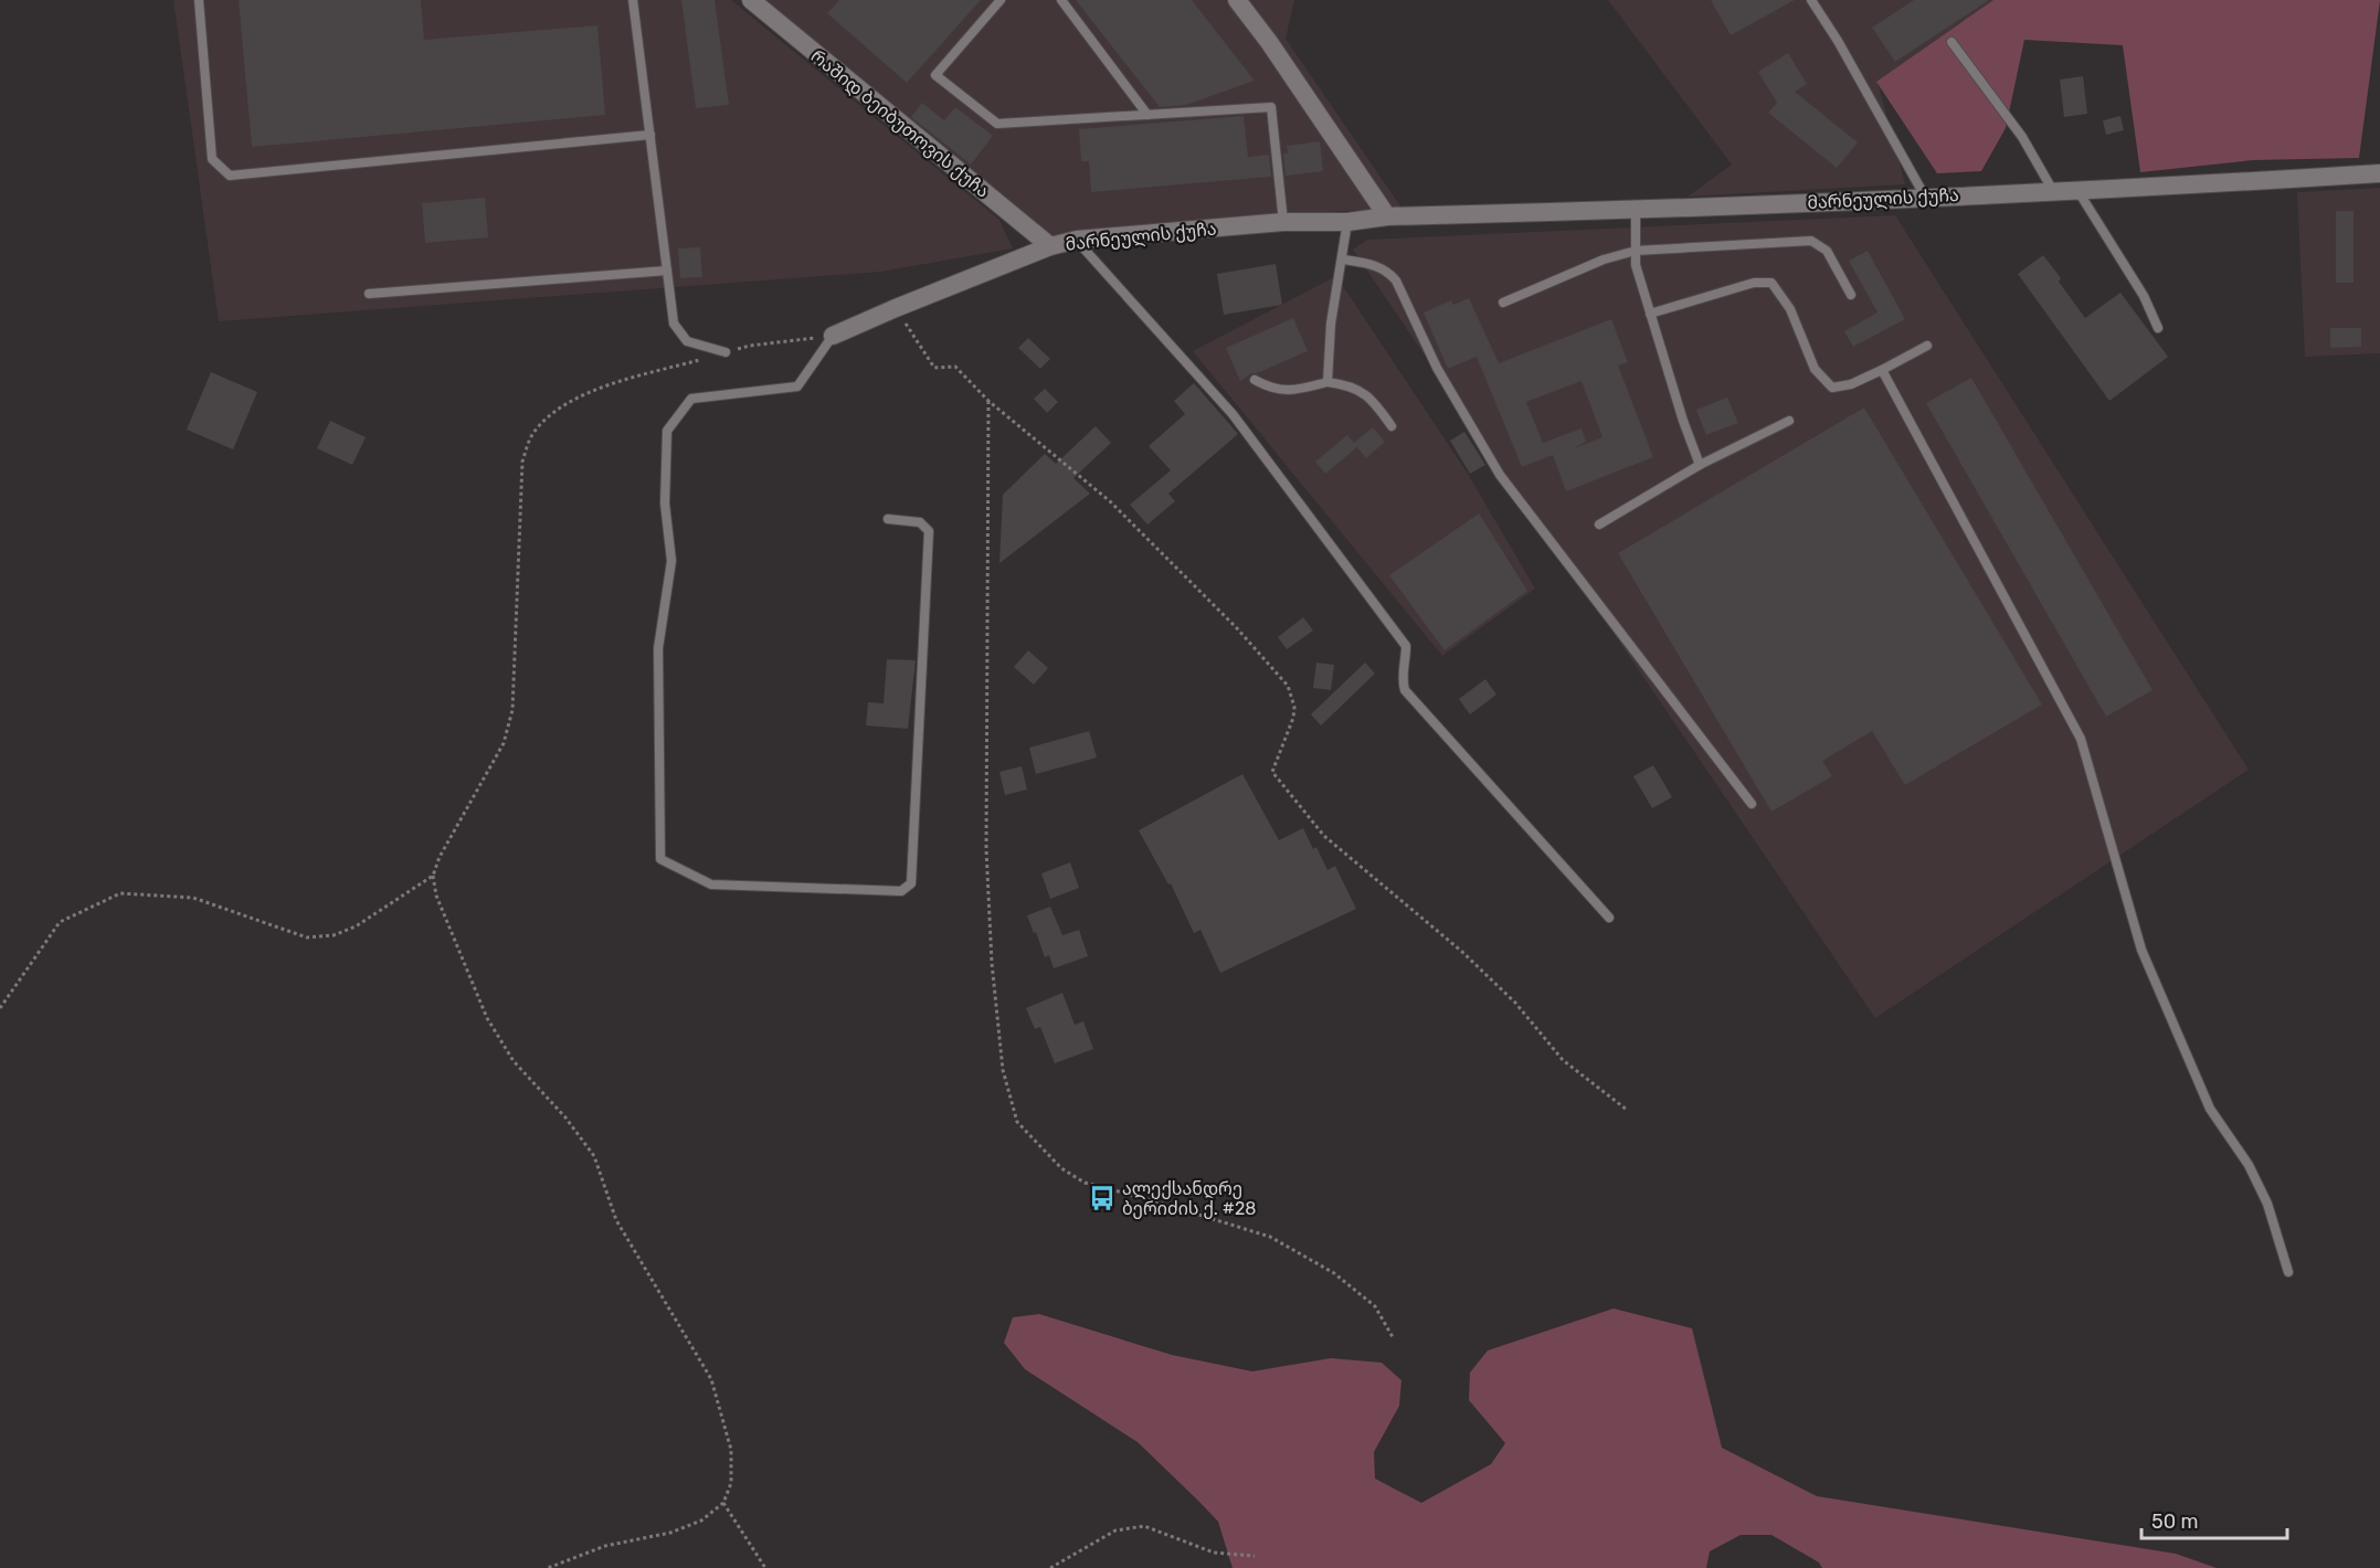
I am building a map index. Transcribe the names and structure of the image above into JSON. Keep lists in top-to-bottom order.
{
  "streets": {
    "street": ["რაშიდ ბეიბუთოვის ქუჩა", "მარნეულის ქუჩა"]
  },
  "crossings": [
    ["რაშიდ ბეიბუთოვის ქუჩა", "მარნეულის ქუჩა"]
  ],
  "places": {
    "bus stop": ["ალექსანდრე ბერიძის ქ. #28"]
  },
  "scale_bar": "50 m"
}
